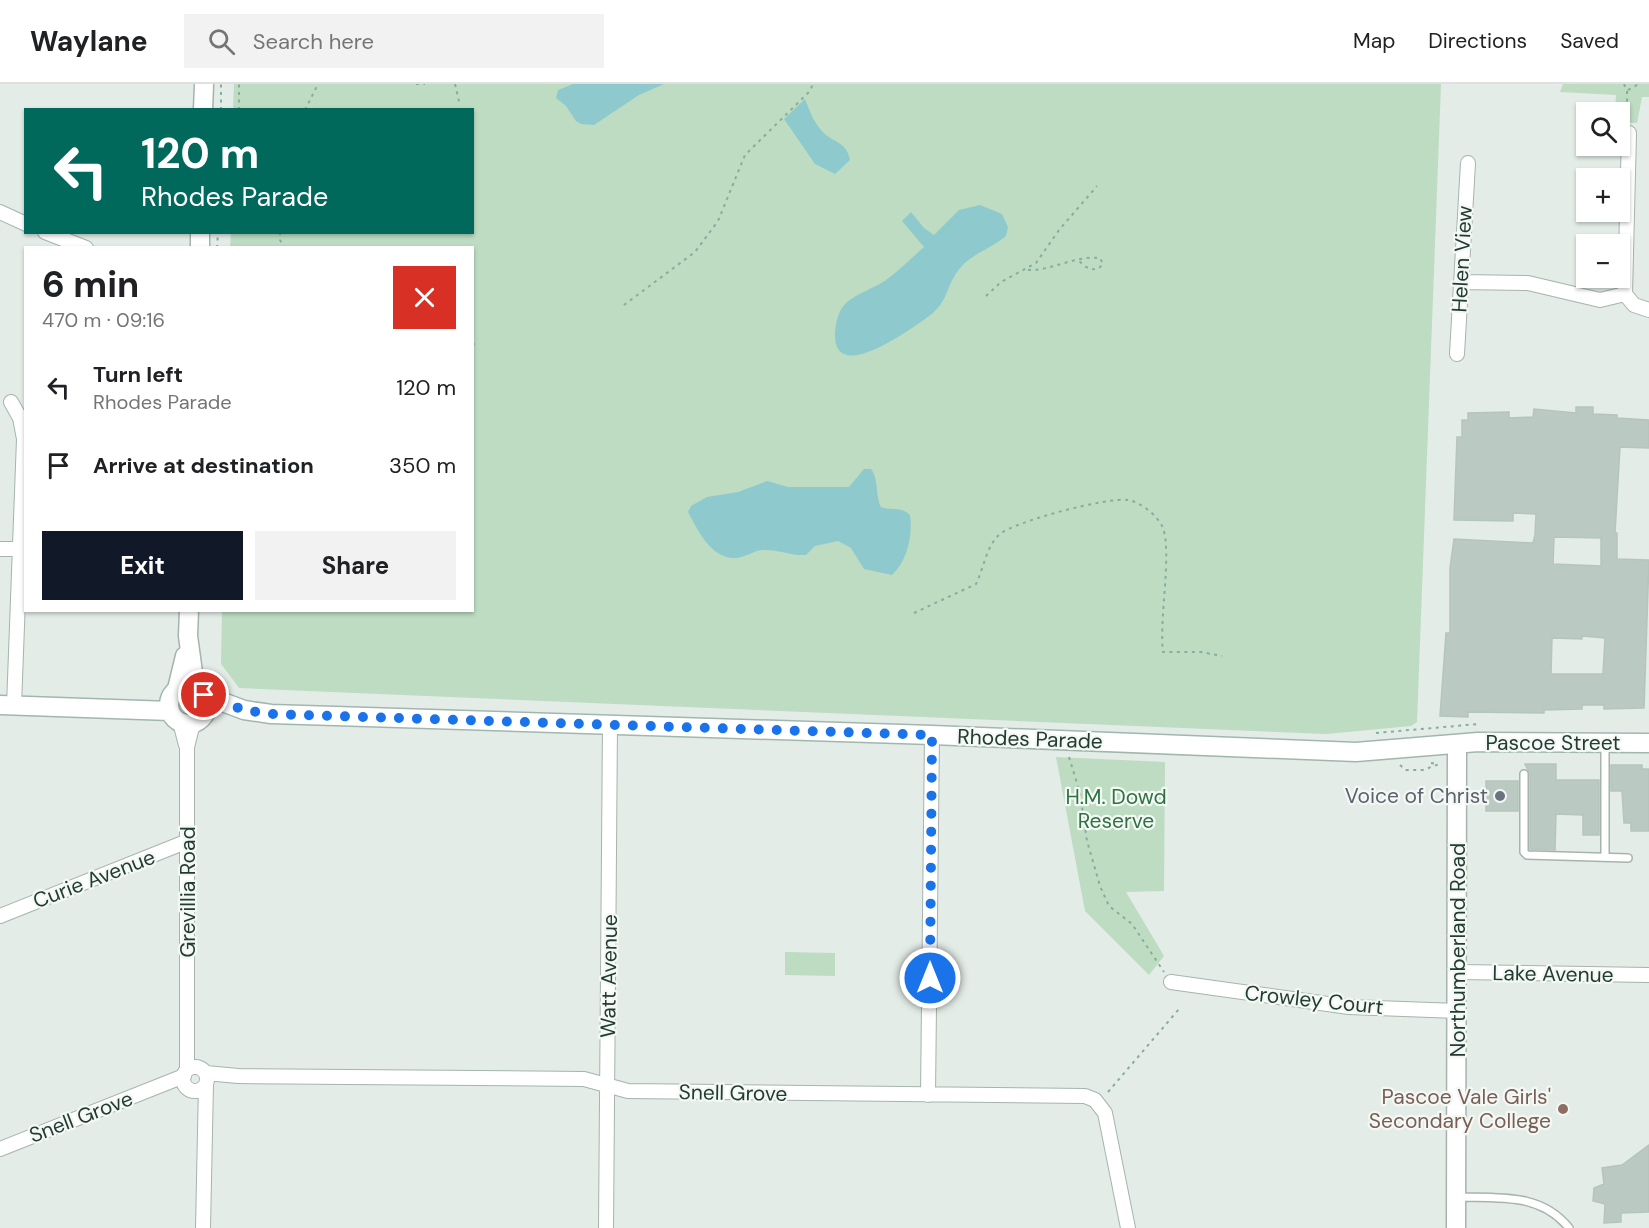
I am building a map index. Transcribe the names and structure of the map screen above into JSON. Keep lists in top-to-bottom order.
{
  "streets": {
    "main road": ["Rhodes Parade", "Pascoe Street", "Northumberland Road"],
    "street": [
      "Helen View",
      "Curie Avenue",
      "Grevillia Road",
      "Lake Avenue",
      "Watt Avenue",
      "Crowley Court",
      "Snell Grove"
    ]
  },
  "crossings": [
    ["Rhodes Parade", "Pascoe Street"],
    ["Rhodes Parade", "Grevillia Road"],
    ["Rhodes Parade", "Northumberland Road"],
    ["Rhodes Parade", "Watt Avenue"],
    ["Pascoe Street", "Northumberland Road"],
    ["Curie Avenue", "Grevillia Road"],
    ["Grevillia Road", "Snell Grove"],
    ["Northumberland Road", "Lake Avenue"],
    ["Northumberland Road", "Crowley Court"],
    ["Watt Avenue", "Snell Grove"]
  ],
  "parks": ["H.M. Dowd Reserve"],
  "places": ["Voice of Christ", "Pascoe Vale Girls' Secondary College"],
  "page": {
    "header": "Waylane",
    "search": "Search here",
    "nav": ["Map", "Directions", "Saved"],
    "map_buttons": ["+", "−"],
    "turn": ["120 m", "Rhodes Parade"],
    "heading": ["6 min", "470 m · 09:16"],
    "list": [
      {
        "name": "Turn left",
        "note": "Rhodes Parade",
        "value": "120 m"
      },
      {
        "name": "Arrive at destination",
        "value": "350 m"
      }
    ],
    "buttons": ["Exit", "Share"]
  }
}
